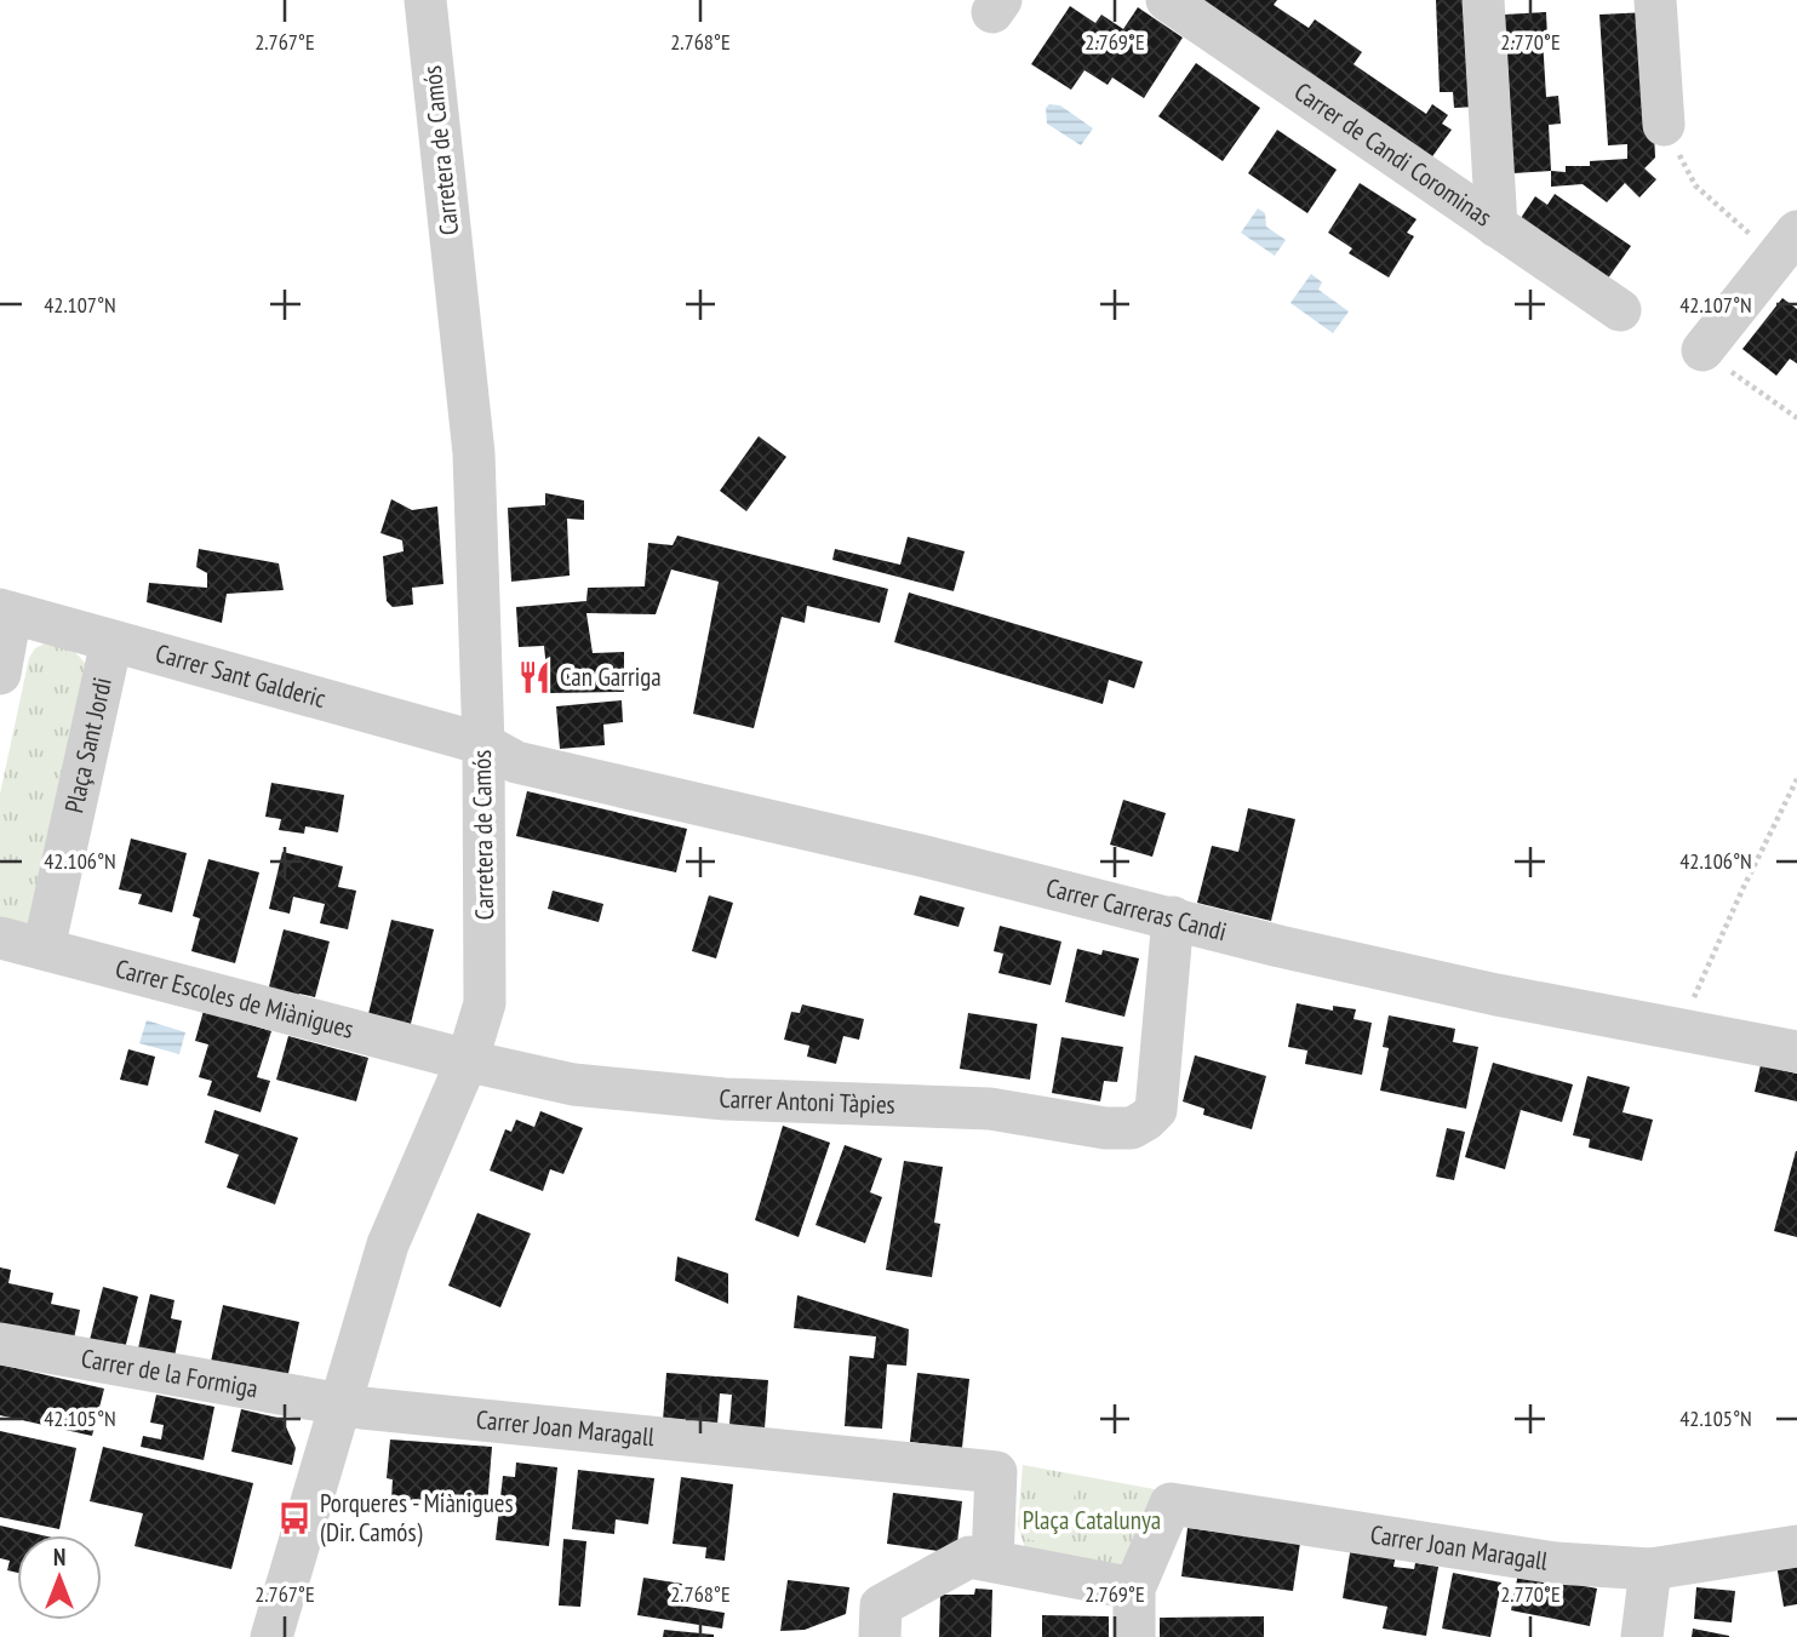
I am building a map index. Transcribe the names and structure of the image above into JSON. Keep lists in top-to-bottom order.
{
  "streets": {
    "street": [
      "Carretera de Camós",
      "Carrer de Candi Corominas",
      "Carrer Sant Galderic",
      "Plaça Sant Jordi",
      "Carrer Carreras Candi",
      "Carrer Escoles de Miànigues",
      "Carrer Antoni Tàpies",
      "Carrer de la Formiga",
      "Carrer Joan Maragall"
    ]
  },
  "crossings": [
    ["Carretera de Camós", "Carrer Sant Galderic"],
    ["Carretera de Camós", "Carrer Carreras Candi"],
    ["Carretera de Camós", "Carrer Escoles de Miànigues"],
    ["Carretera de Camós", "Carrer Antoni Tàpies"],
    ["Carretera de Camós", "Carrer de la Formiga"],
    ["Carretera de Camós", "Carrer Joan Maragall"],
    ["Carrer Sant Galderic", "Plaça Sant Jordi"],
    ["Carrer Sant Galderic", "Carrer Carreras Candi"],
    ["Plaça Sant Jordi", "Carrer Escoles de Miànigues"],
    ["Carrer Carreras Candi", "Carrer Antoni Tàpies"],
    ["Carrer Escoles de Miànigues", "Carrer Antoni Tàpies"],
    ["Carrer de la Formiga", "Carrer Joan Maragall"]
  ],
  "parks": ["Plaça Catalunya"],
  "places": {
    "restaurant": ["Can Garriga"],
    "bus stop": ["Porqueres - Miànigues (Dir. Camós)"]
  },
  "north": "top",
  "coordinates": [
    "2.767°E",
    "2.768°E",
    "2.769°E",
    "2.770°E",
    "42.107°N",
    "42.106°N",
    "42.105°N"
  ]
}
